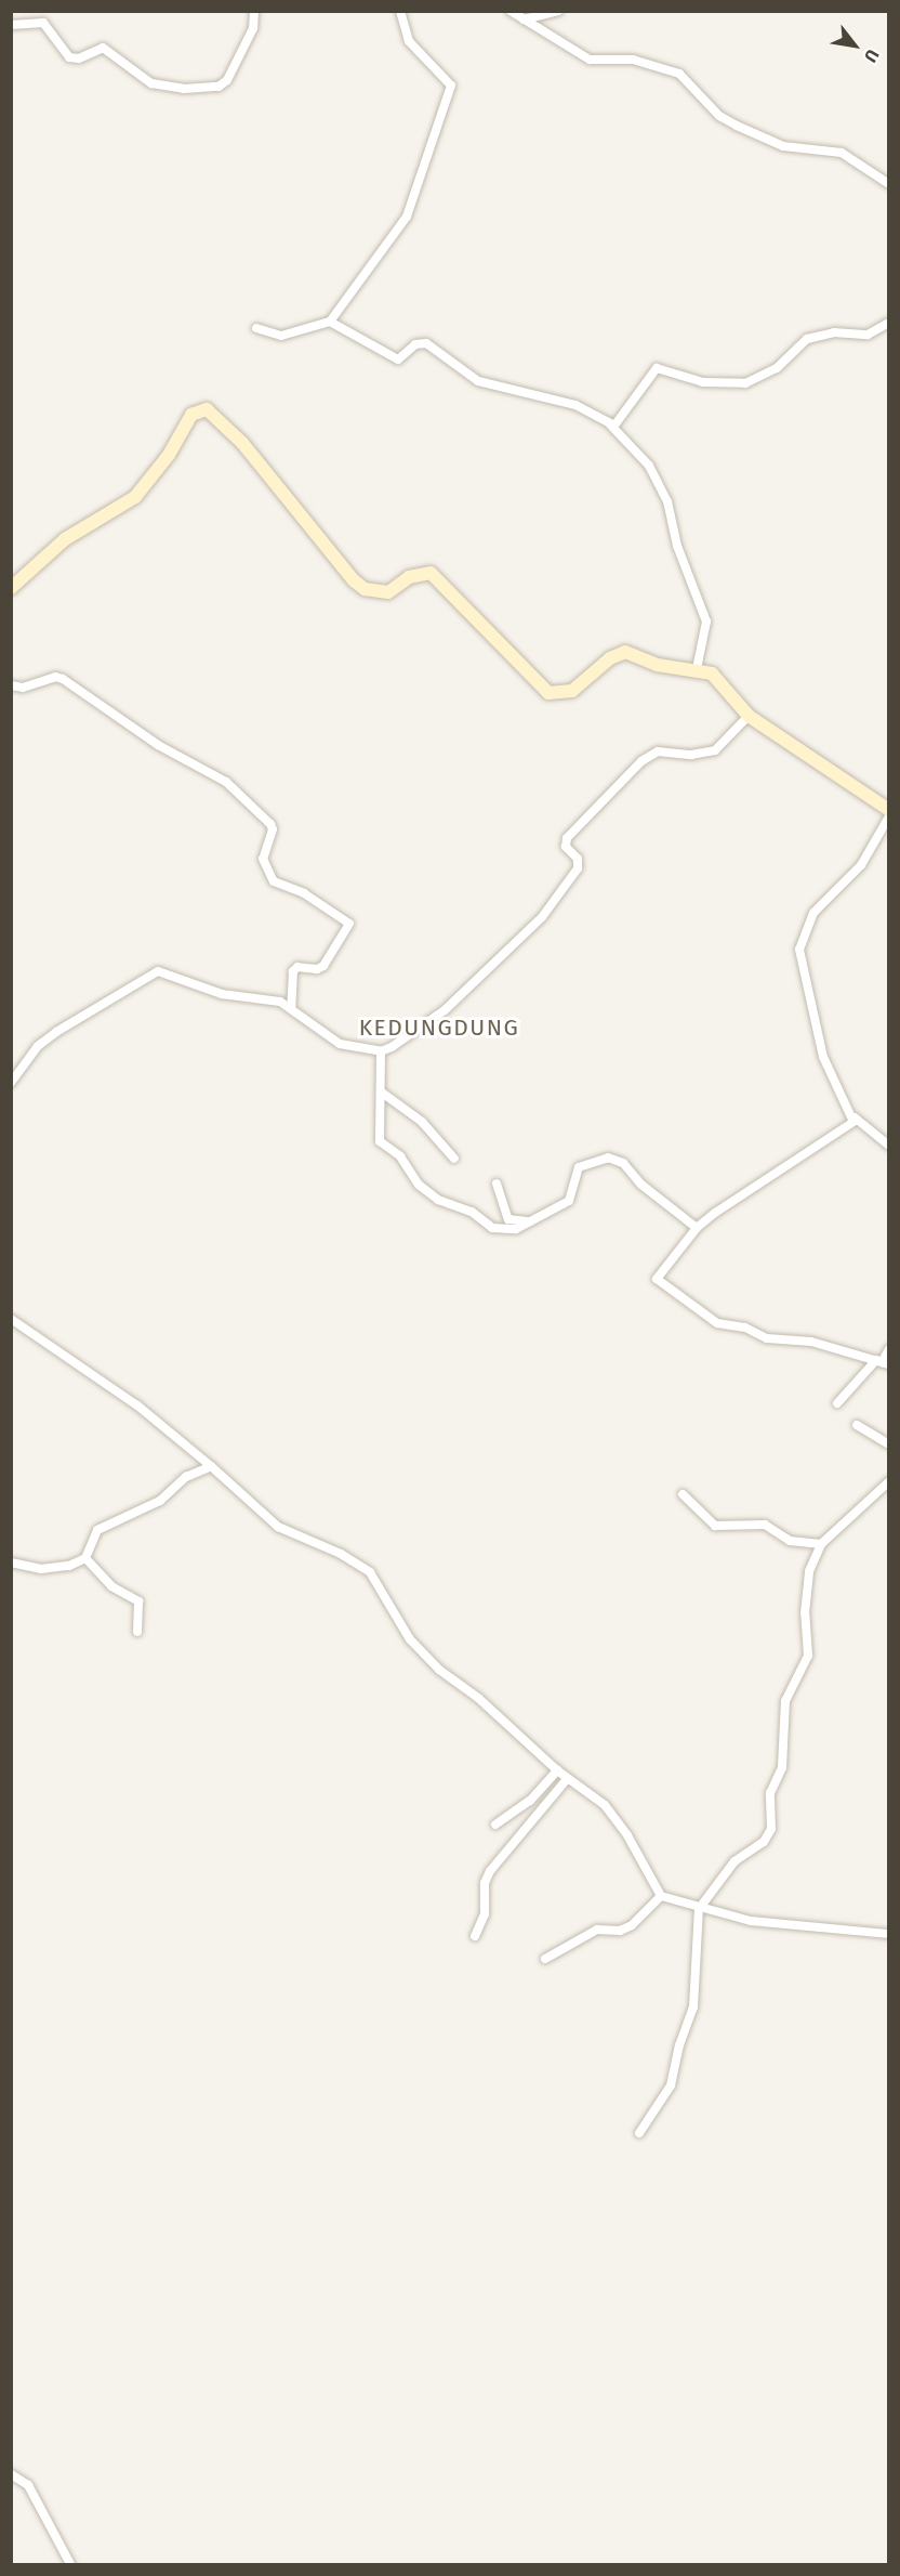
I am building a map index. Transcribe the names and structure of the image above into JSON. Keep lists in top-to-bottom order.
{
  "districts": ["KEDUNGDUNG"],
  "north": "bottom right"
}
